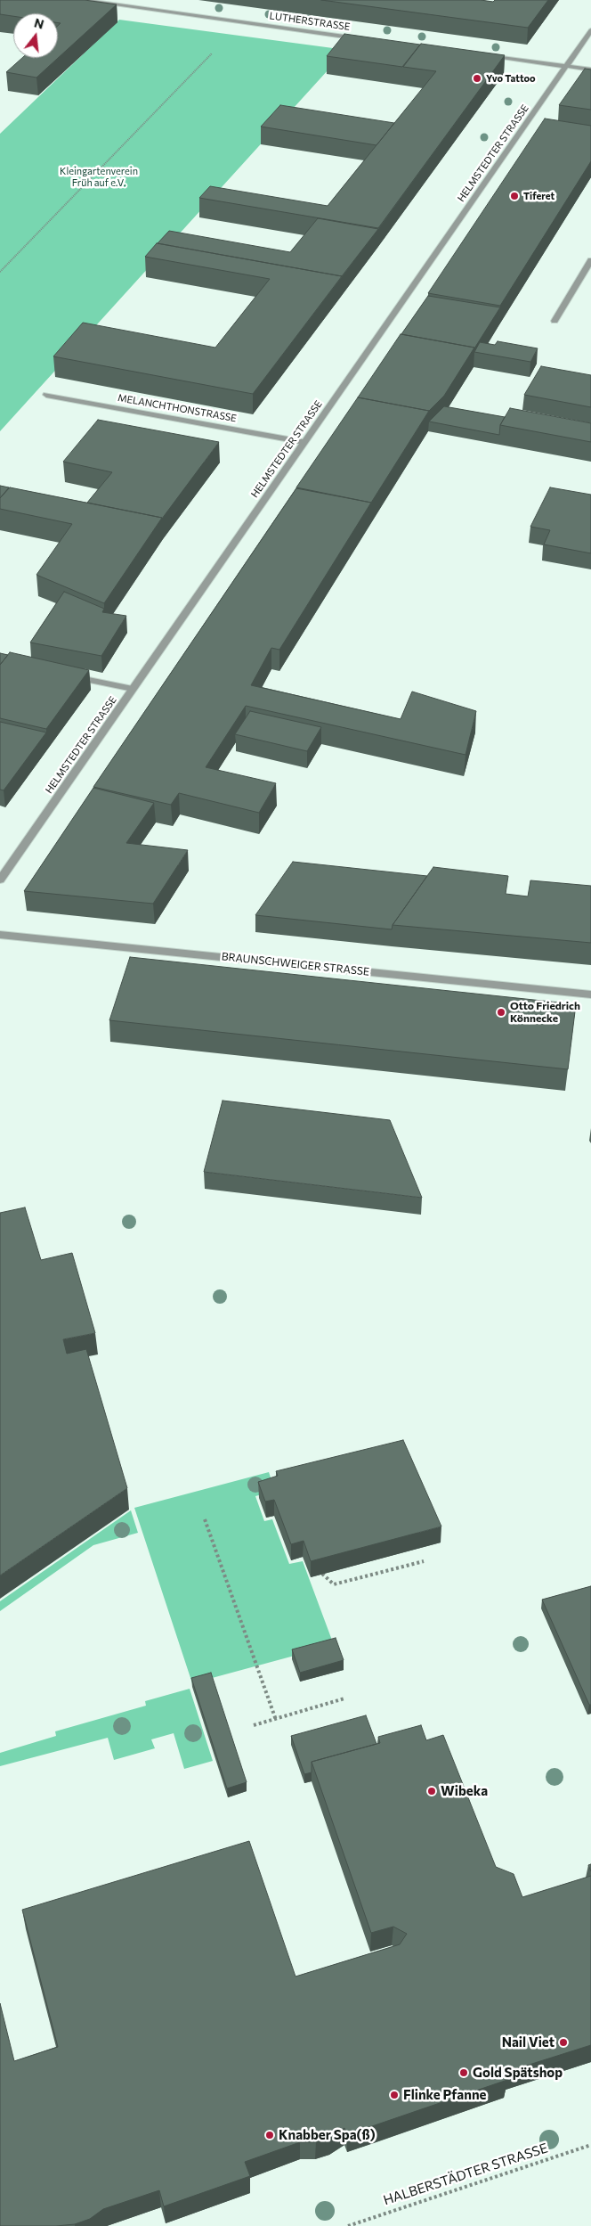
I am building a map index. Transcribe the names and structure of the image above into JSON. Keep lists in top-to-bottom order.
{
  "streets": {
    "street": [
      "LUTHERSTRASSE",
      "HELMSTEDTER STRASSE",
      "MELANCHTHONSTRASSE",
      "BRAUNSCHWEIGER STRASSE"
    ],
    "path": ["HALBERSTÄDTER STRASSE"]
  },
  "crossings": [
    ["HELMSTEDTER STRASSE", "MELANCHTHONSTRASSE"]
  ],
  "parks": ["Kleingartenverein Früh auf e.V."],
  "places": [
    "Yvo Tattoo",
    "Tiferet",
    "Otto Friedrich Könnecke",
    "Wibeka",
    "Nail Viet",
    "Gold Spätshop",
    "Flinke Pfanne",
    "Knabber Spa(ß)"
  ],
  "north": "top"
}
